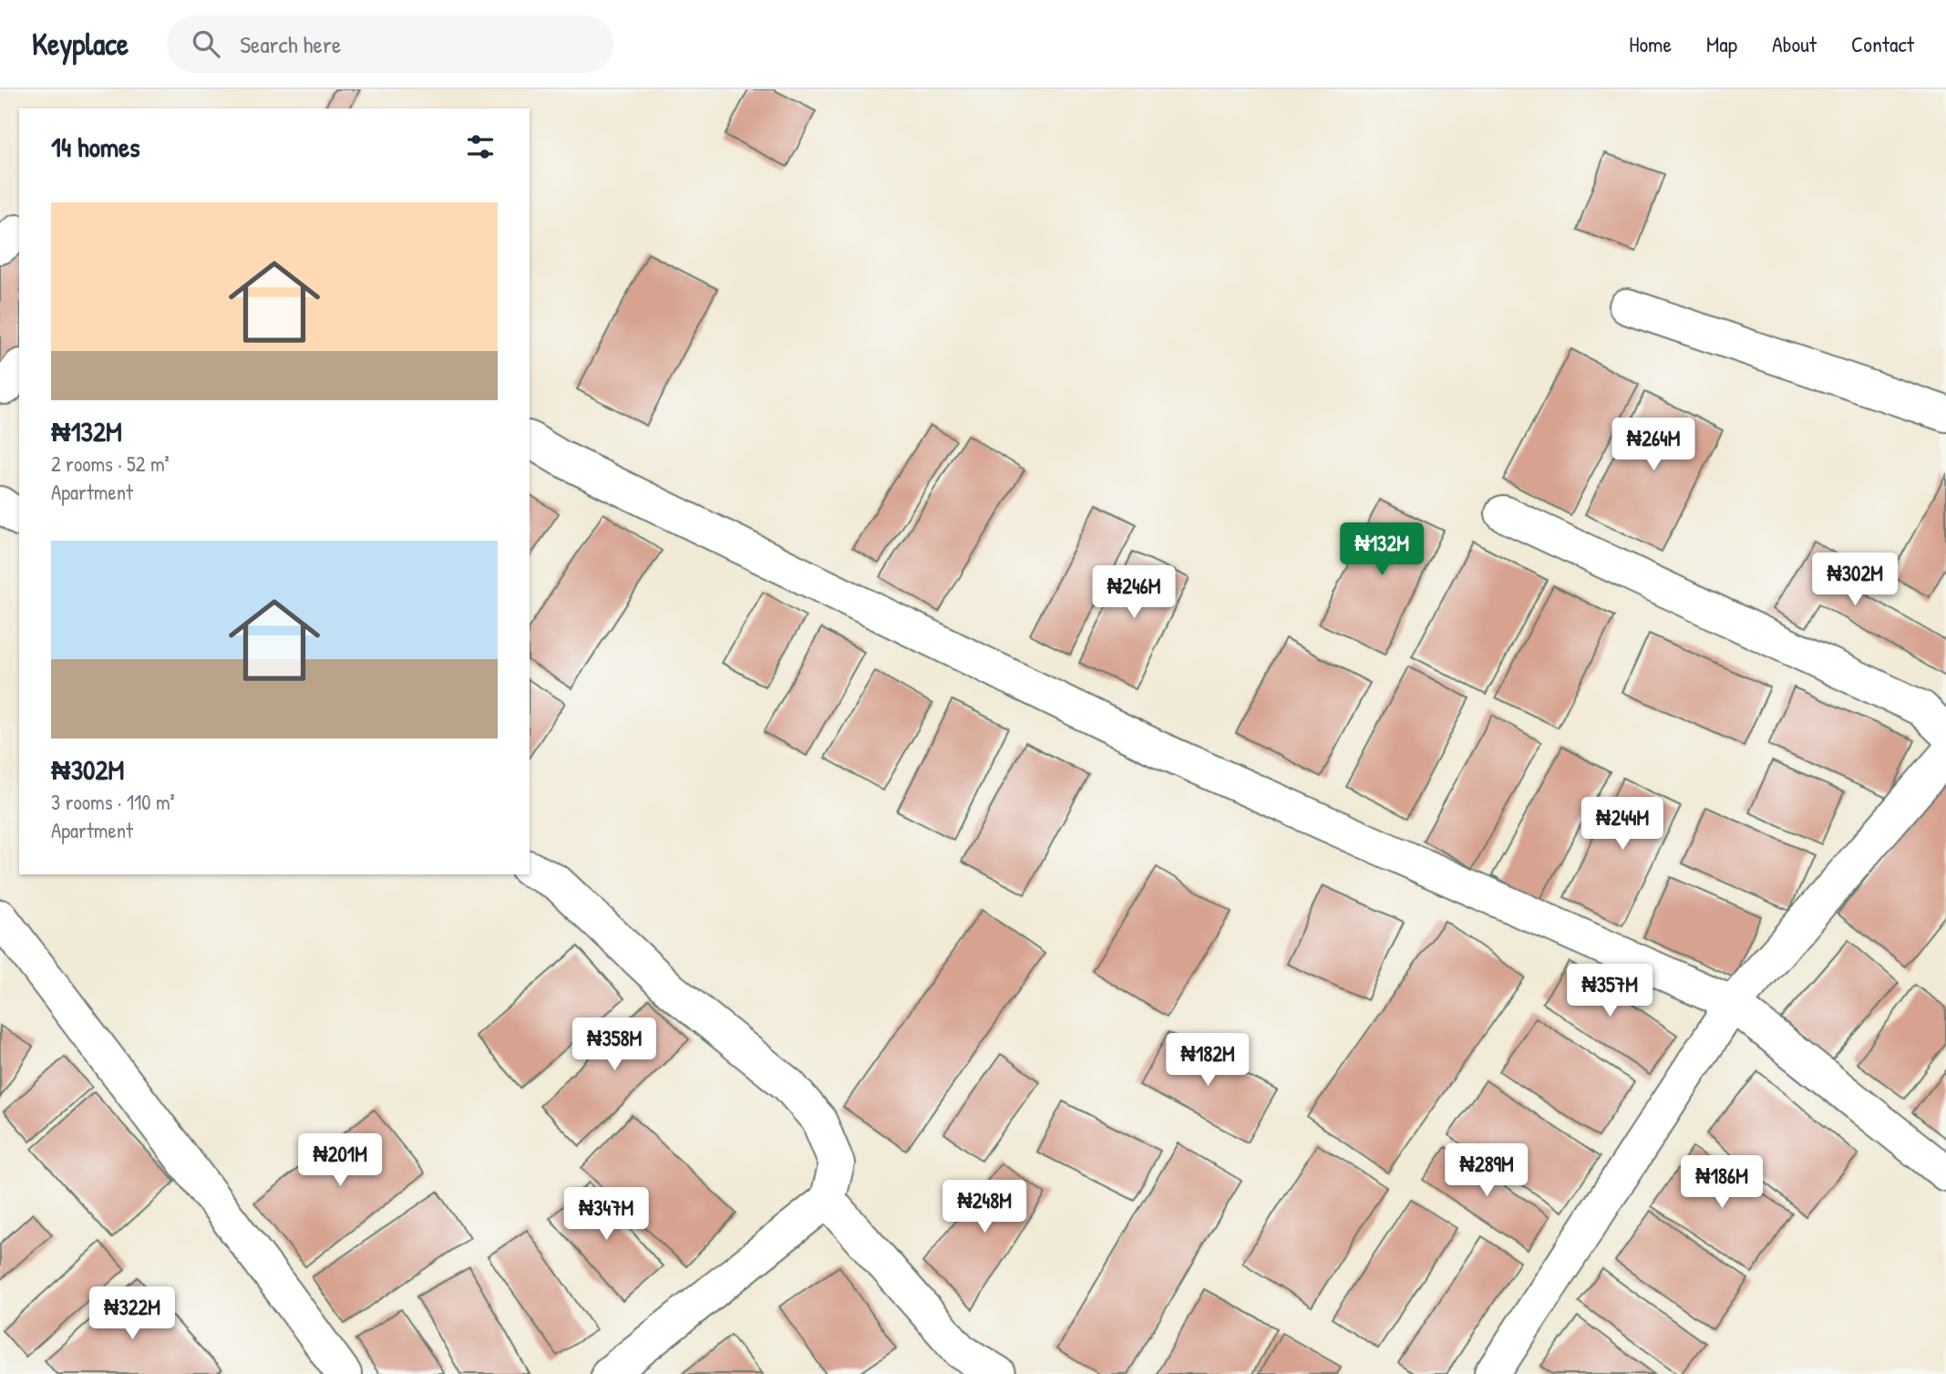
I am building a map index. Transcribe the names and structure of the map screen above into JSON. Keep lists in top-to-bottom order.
{
  "page": {
    "header": "Keyplace",
    "search": "Search here",
    "nav": [
      "Home",
      "Map",
      "About",
      "Contact"
    ],
    "heading": "14 homes",
    "list": [
      {
        "name": "₦132M",
        "note": "2 rooms · 52 m² · Apartment"
      },
      {
        "name": "₦302M",
        "note": "3 rooms · 110 m² · Apartment"
      }
    ],
    "price": [
      "₦264M",
      "₦132M",
      "₦302M",
      "₦246M",
      "₦244M",
      "₦357M",
      "₦358M",
      "₦182M",
      "₦201M",
      "₦289M",
      "₦186M",
      "₦248M",
      "₦347M",
      "₦322M"
    ]
  }
}
